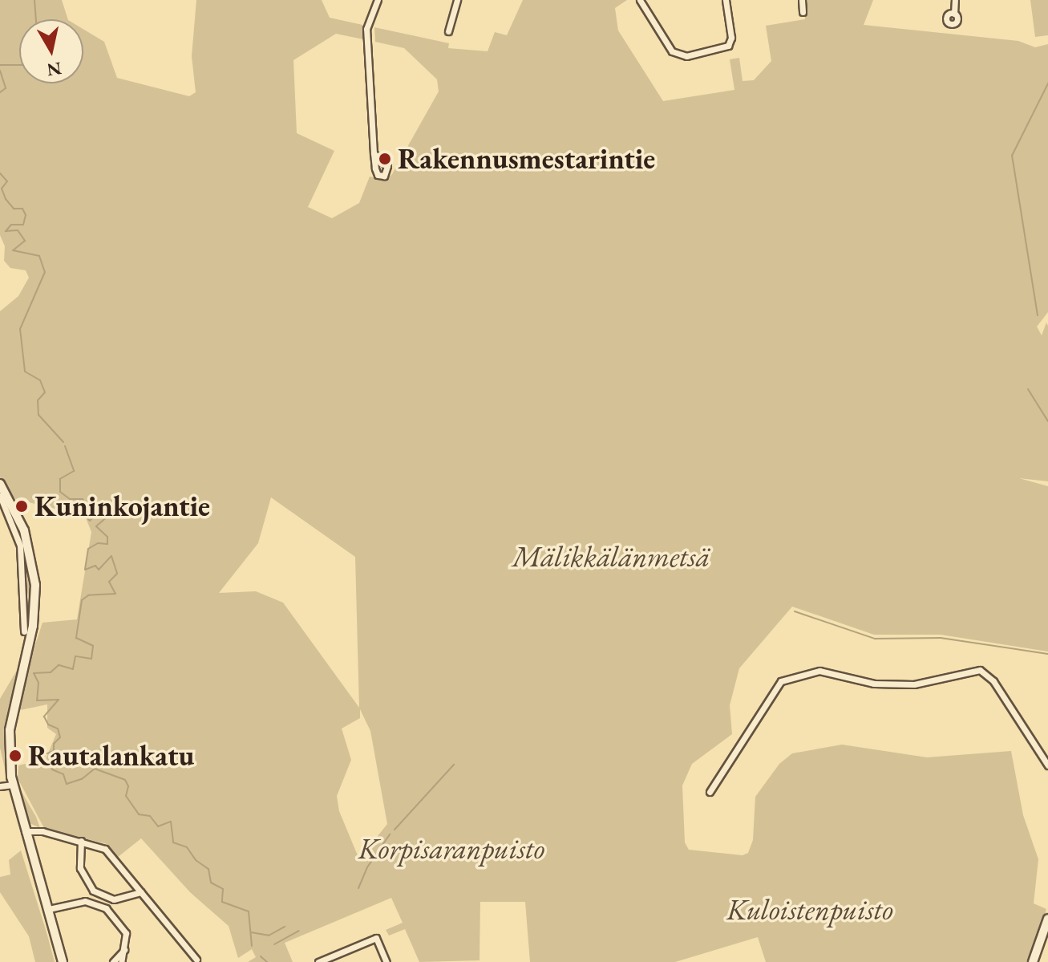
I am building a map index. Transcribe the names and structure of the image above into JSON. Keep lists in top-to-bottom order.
{
  "parks": ["Mälikkälänmetsä", "Korpisaranpuisto", "Kuloistenpuisto"],
  "places": ["Rakennusmestarintie", "Kuninkojantie", "Rautalankatu"],
  "north": "bottom"
}
